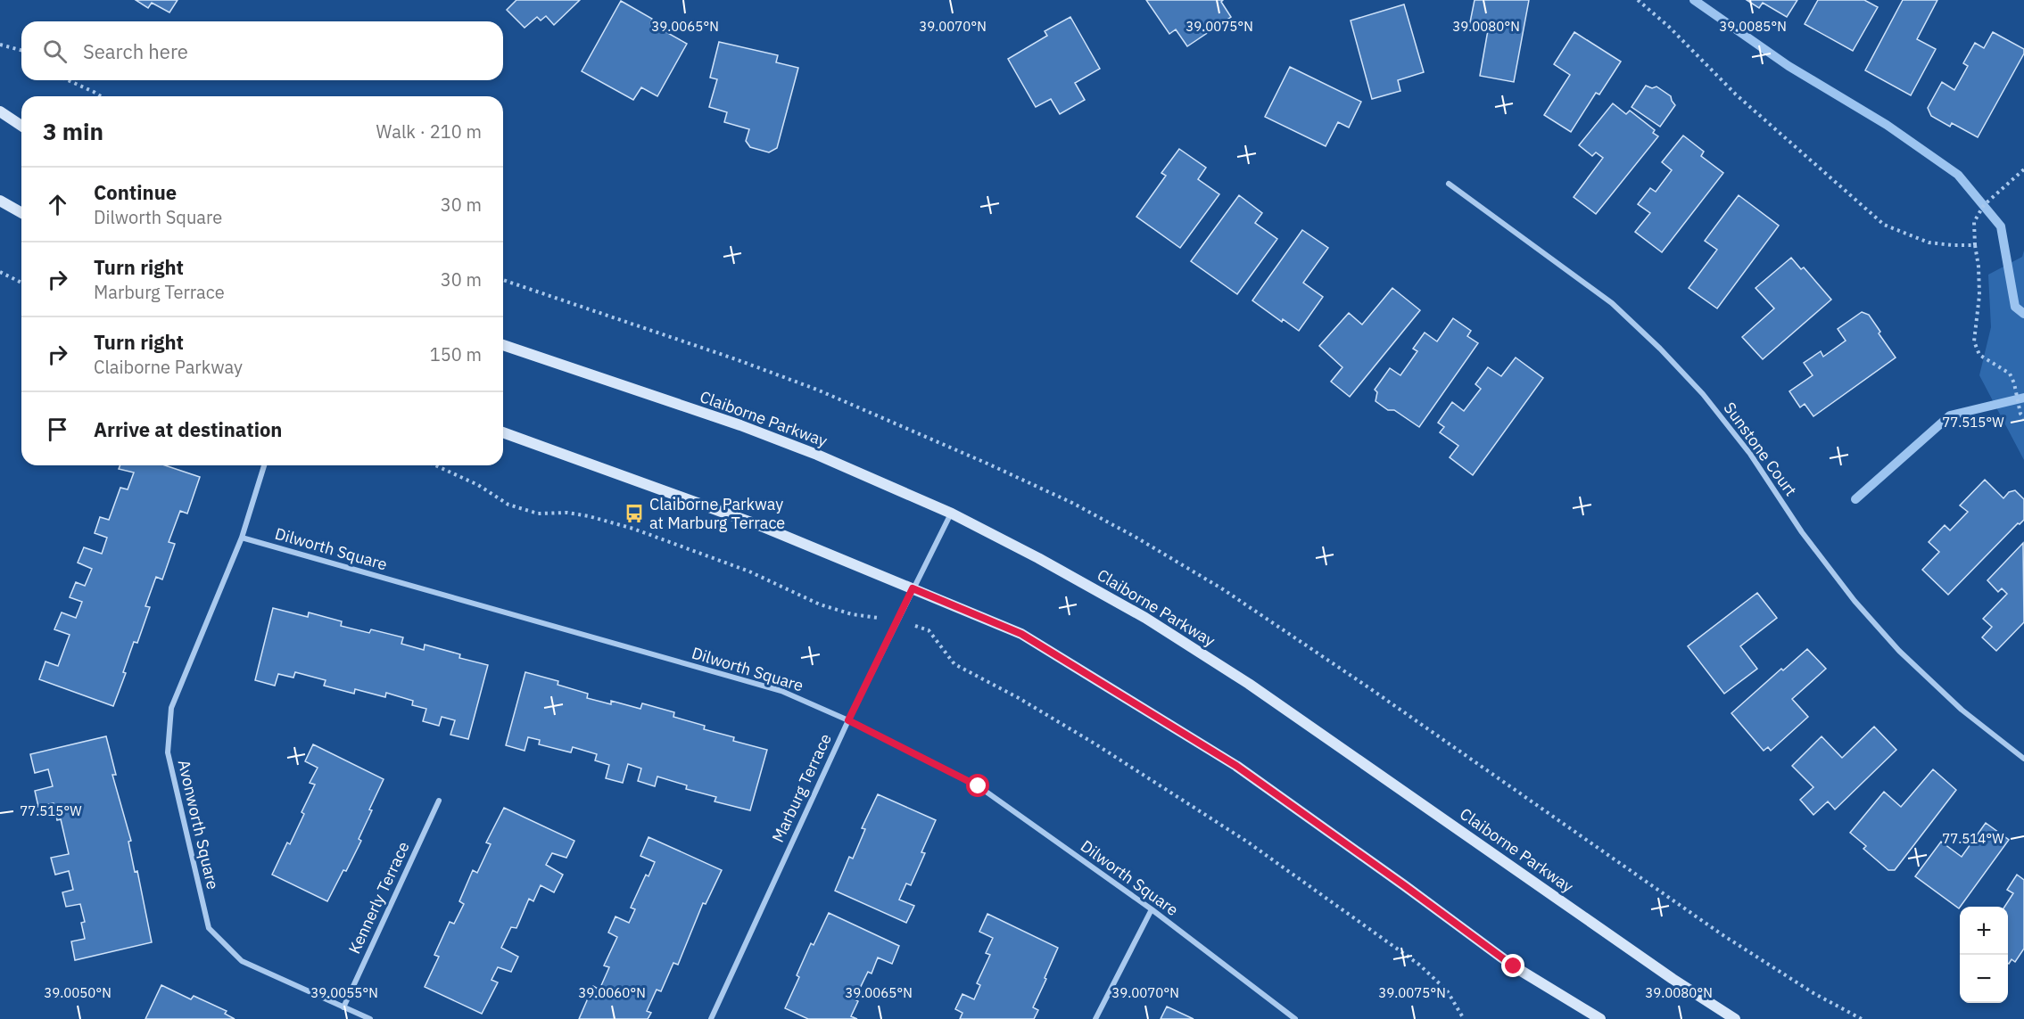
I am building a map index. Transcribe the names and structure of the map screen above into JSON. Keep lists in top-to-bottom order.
{
  "streets": {
    "main road": ["Claiborne Parkway"],
    "street": [
      "Sunstone Court",
      "Dilworth Square",
      "Marburg Terrace",
      "Avonworth Square",
      "Kennerly Terrace"
    ]
  },
  "crossings": [
    ["Claiborne Parkway", "Marburg Terrace"],
    ["Dilworth Square", "Marburg Terrace"],
    ["Dilworth Square", "Avonworth Square"],
    ["Avonworth Square", "Kennerly Terrace"]
  ],
  "places": {
    "bus stop": ["Claiborne Parkway at Marburg Terrace"]
  },
  "page": {
    "search": "Search here",
    "heading": ["3 min", "Walk · 210 m"],
    "list": [
      ["Continue", "Dilworth Square", "30 m"],
      ["Turn right", "Marburg Terrace", "30 m"],
      ["Turn right", "Claiborne Parkway", "150 m"],
      "Arrive at destination"
    ],
    "map_buttons": ["+", "−"]
  },
  "coordinates": [
    "39.0065°N",
    "39.0070°N",
    "39.0075°N",
    "39.0080°N",
    "39.0085°N",
    "77.515°W",
    "77.514°W",
    "39.0050°N",
    "39.0055°N",
    "39.0060°N"
  ]
}
